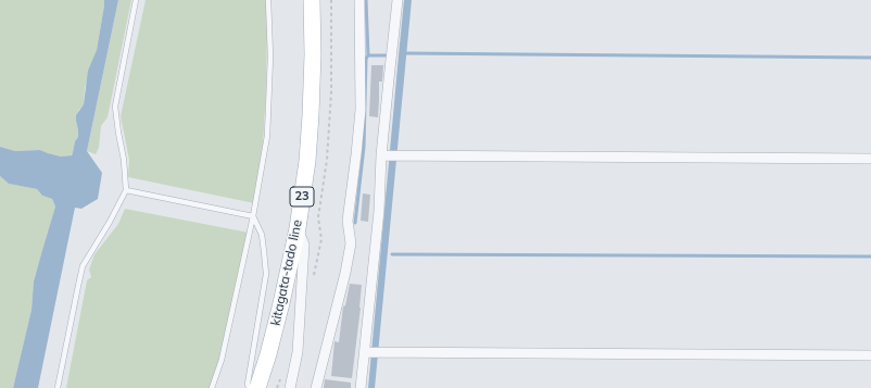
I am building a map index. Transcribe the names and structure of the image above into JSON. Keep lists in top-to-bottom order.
{
  "streets": {
    "main road": ["23", "kitagata-tado line"]
  }
}
